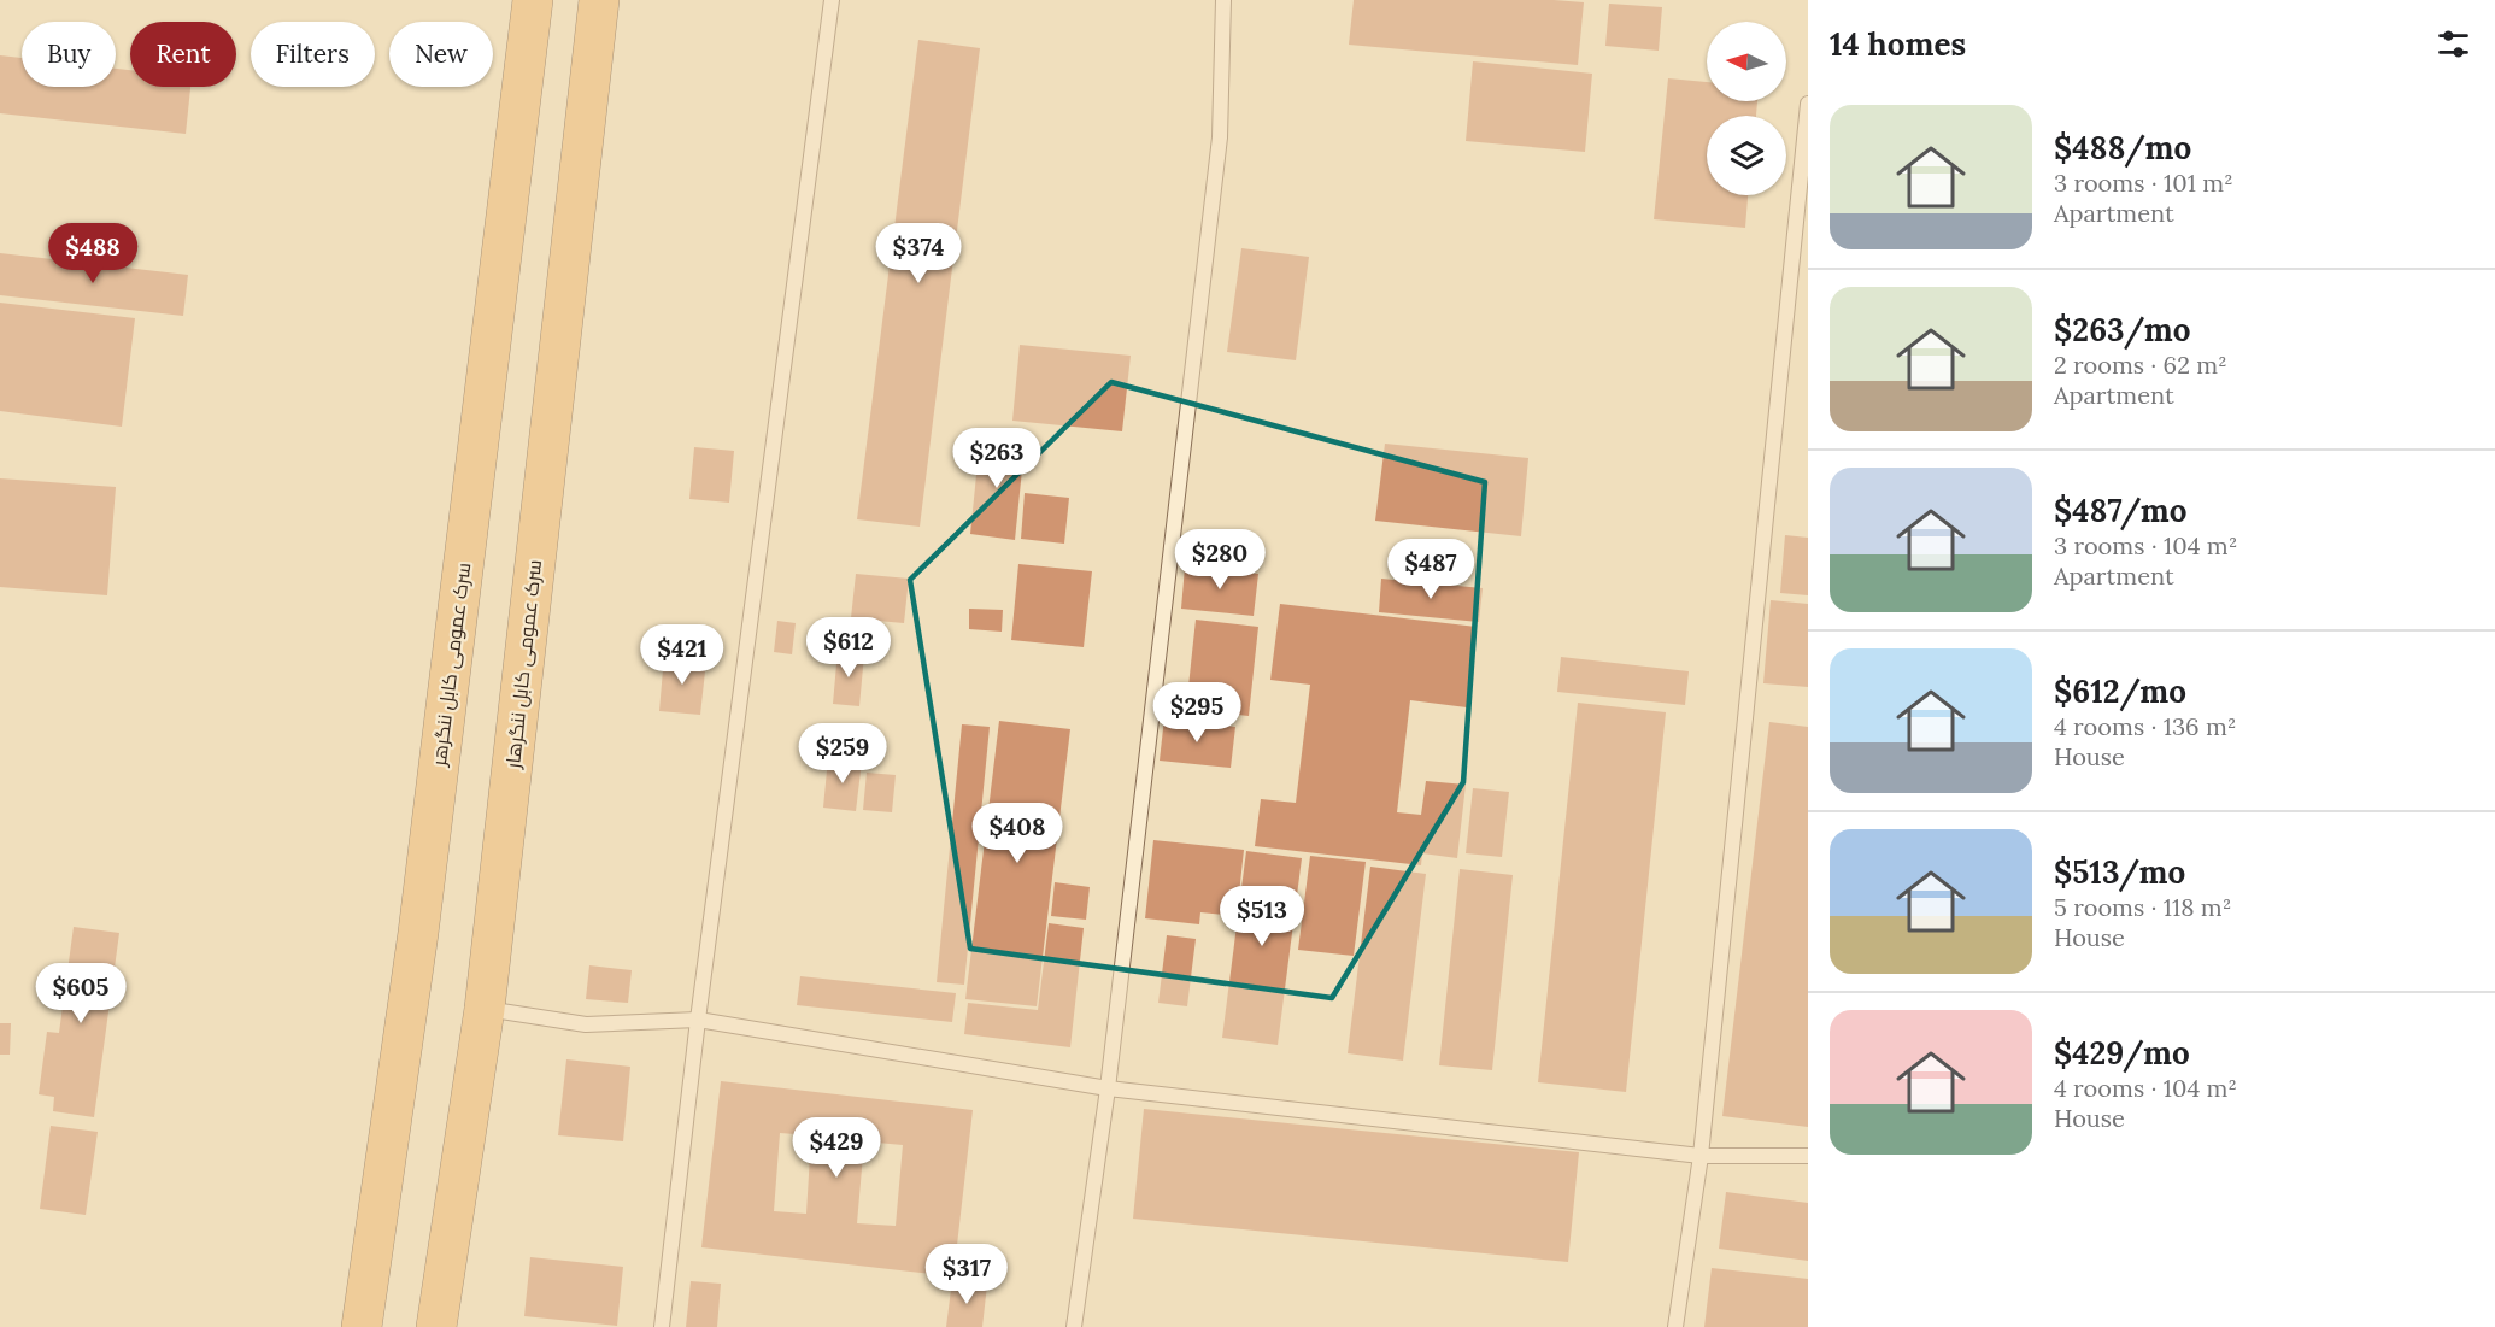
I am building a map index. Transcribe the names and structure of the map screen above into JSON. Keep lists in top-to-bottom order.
{
  "streets": {
    "highway": ["سرک عمومی کابل ننگرهر", "سرک عمومی کابل ننگرهار"]
  },
  "north": "left",
  "page": {
    "heading": "14 homes",
    "chip": [
      "Buy",
      "Rent",
      "Filters",
      "New"
    ],
    "list": [
      {
        "name": "$488/mo",
        "note": "3 rooms · 101 m² · Apartment"
      },
      {
        "name": "$263/mo",
        "note": "2 rooms · 62 m² · Apartment"
      },
      {
        "name": "$487/mo",
        "note": "3 rooms · 104 m² · Apartment"
      },
      {
        "name": "$612/mo",
        "note": "4 rooms · 136 m² · House"
      },
      {
        "name": "$513/mo",
        "note": "5 rooms · 118 m² · House"
      },
      {
        "name": "$429/mo",
        "note": "4 rooms · 104 m² · House"
      }
    ],
    "price": [
      "$488",
      "$374",
      "$263",
      "$280",
      "$487",
      "$612",
      "$421",
      "$295",
      "$259",
      "$408",
      "$513",
      "$605",
      "$429",
      "$317"
    ]
  }
}
